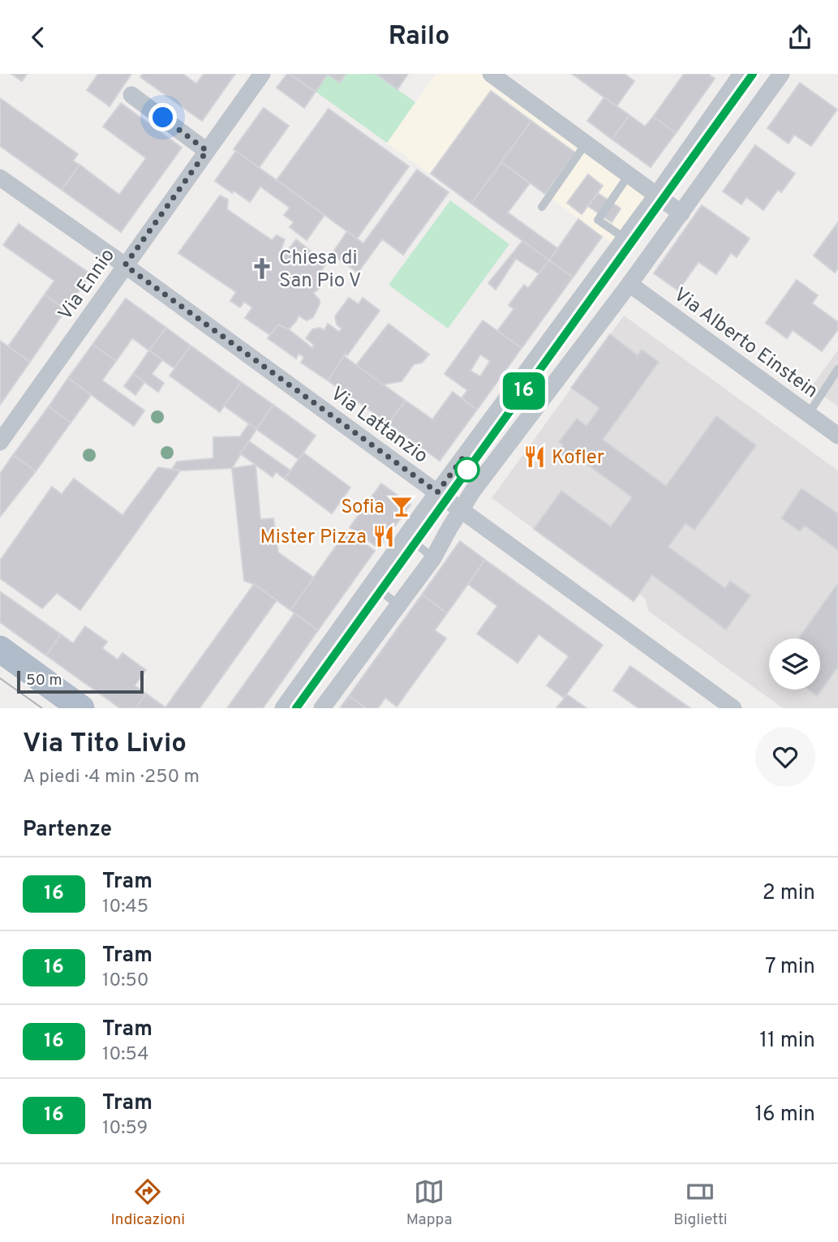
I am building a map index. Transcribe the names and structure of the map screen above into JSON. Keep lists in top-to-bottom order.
{
  "streets": {
    "street": ["Via Ennio", "Via Alberto Einstein", "Via Lattanzio"]
  },
  "crossings": [
    ["Via Ennio", "Via Lattanzio"]
  ],
  "places": {
    "church": ["Chiesa di San Pio V"],
    "restaurant": ["Kofler", "Mister Pizza"],
    "bar": ["Sofia"]
  },
  "lines": ["tram line 16"],
  "scale_bar": "50 m",
  "page": {
    "header": "Railo",
    "on_map": "16",
    "scale": "50 m",
    "heading": [
      ["Via Tito Livio", "A piedi · 4 min · 250 m"],
      "Partenze"
    ],
    "list": [
      {
        "mark": "16",
        "name": "Tram",
        "note": "10:45",
        "value": "2 min"
      },
      {
        "mark": "16",
        "name": "Tram",
        "note": "10:50",
        "value": "7 min"
      },
      {
        "mark": "16",
        "name": "Tram",
        "note": "10:54",
        "value": "11 min"
      },
      {
        "mark": "16",
        "name": "Tram",
        "note": "10:59",
        "value": "16 min"
      }
    ],
    "tabs": ["Indicazioni", "Mappa", "Biglietti"]
  }
}
